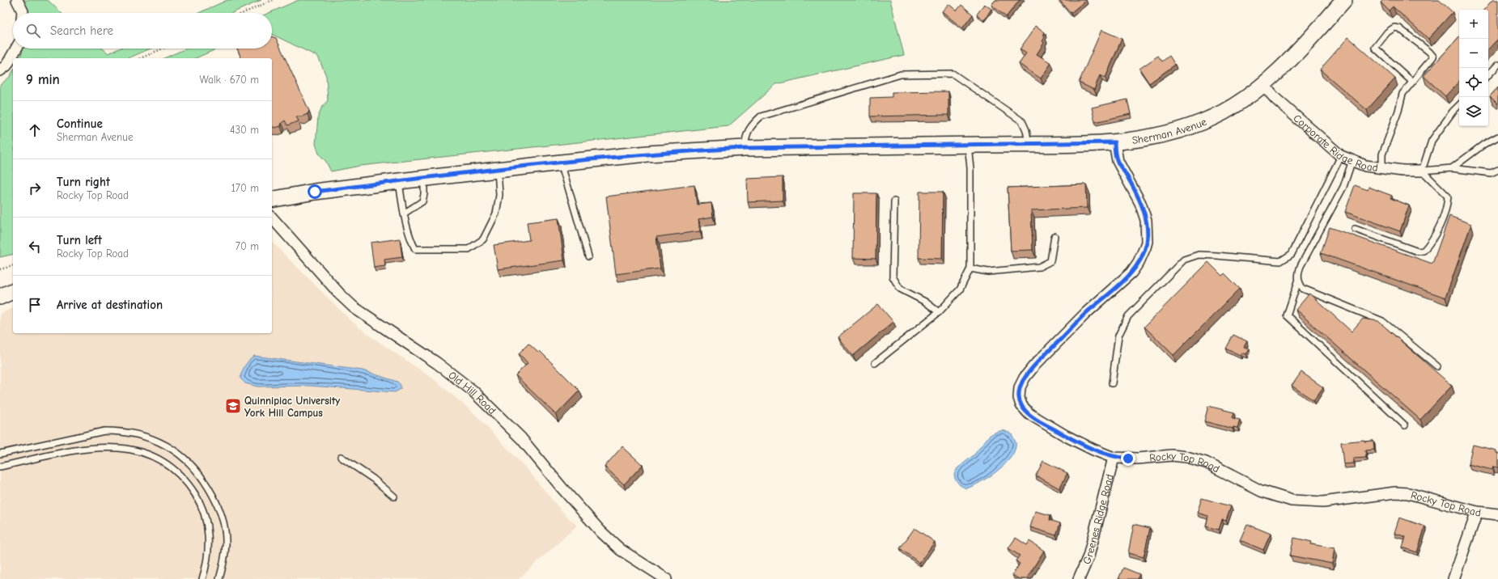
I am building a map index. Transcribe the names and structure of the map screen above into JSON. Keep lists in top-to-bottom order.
{
  "streets": {
    "main road": ["Sherman Avenue"],
    "street": [
      "Corporate Ridge Road",
      "Old Hill Road",
      "Rocky Top Road",
      "Greenes Ridge Road"
    ]
  },
  "crossings": [
    ["Sherman Avenue", "Corporate Ridge Road"],
    ["Sherman Avenue", "Rocky Top Road"],
    ["Rocky Top Road", "Greenes Ridge Road"]
  ],
  "places": {
    "school or university": ["Quinnipiac University York Hill Campus"]
  },
  "page": {
    "map_buttons": ["+", "−"],
    "search": "Search here",
    "heading": ["9 min", "Walk · 670 m"],
    "list": [
      ["Continue", "Sherman Avenue", "430 m"],
      ["Turn right", "Rocky Top Road", "170 m"],
      ["Turn left", "Rocky Top Road", "70 m"],
      "Arrive at destination"
    ]
  }
}
